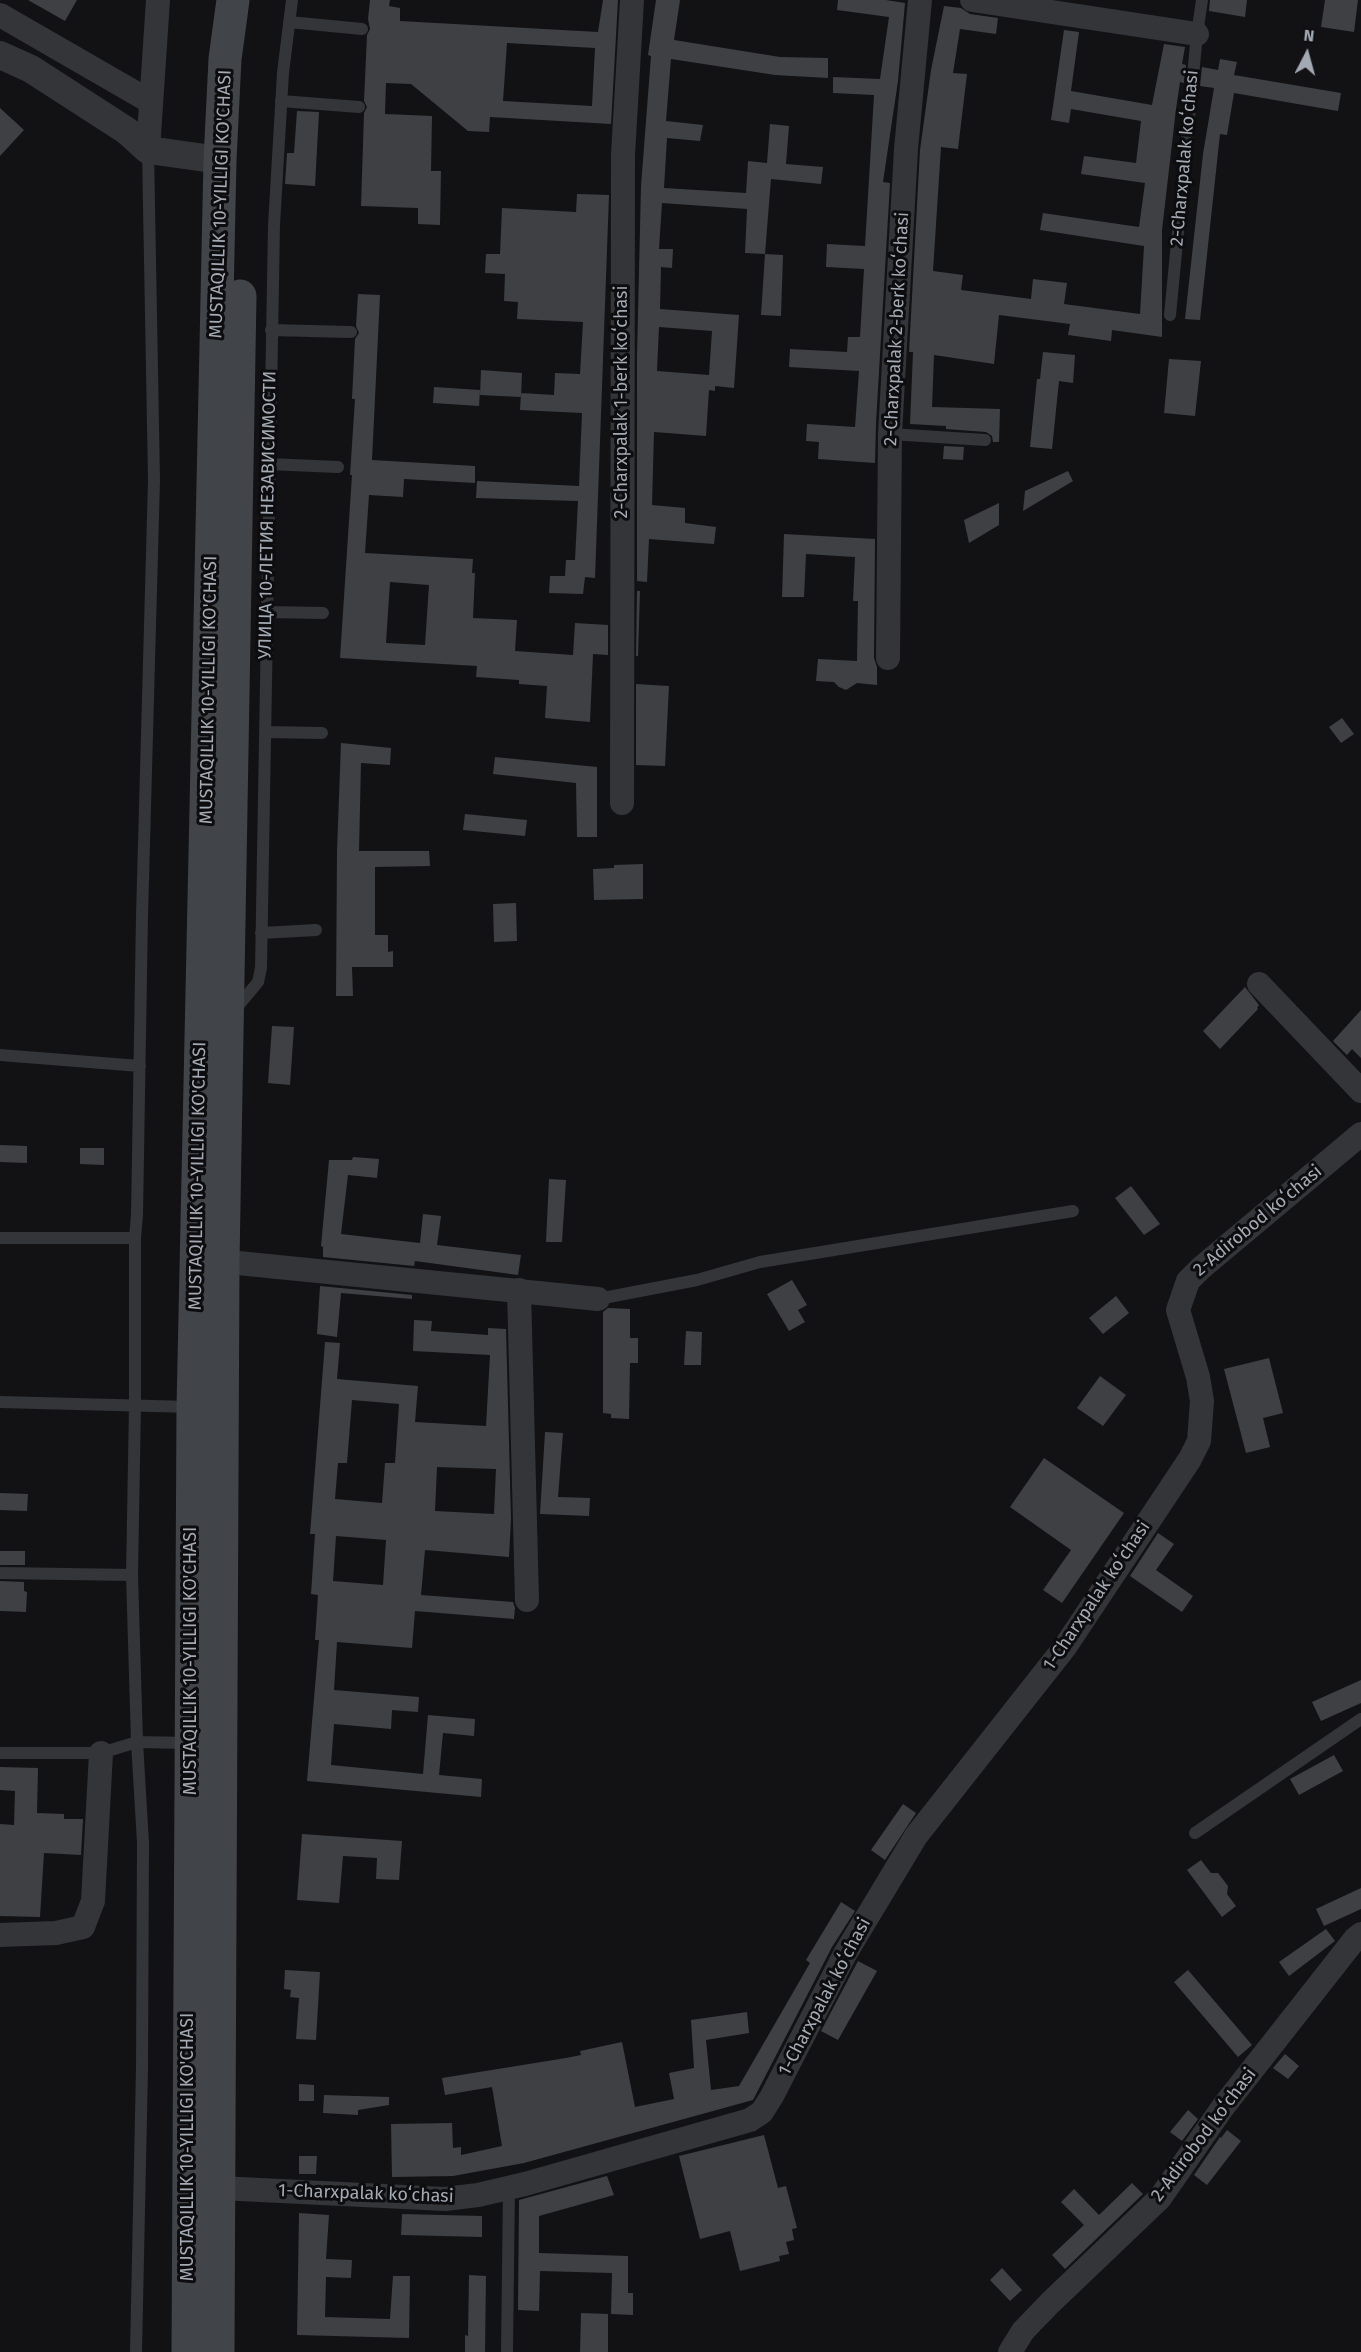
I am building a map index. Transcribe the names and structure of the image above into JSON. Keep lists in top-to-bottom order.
{
  "streets": {
    "main road": ["MUSTAQILLIK 10-YILLIGI KO'CHASI"],
    "street": [
      "2-Charxpalak 2-berk koʻchasi",
      "2-Charxpalak 1-berk koʻchasi",
      "2-Adirobod koʻchasi",
      "1-Charxpalak koʻchasi"
    ],
    "lane": ["2-Charxpalak koʻchasi", "УЛИЦА 10-ЛЕТИЯ НЕЗАВИСИМОСТИ"]
  },
  "crossings": [
    ["MUSTAQILLIK 10-YILLIGI KO'CHASI", "УЛИЦА 10-ЛЕТИЯ НЕЗАВИСИМОСТИ"],
    ["MUSTAQILLIK 10-YILLIGI KO'CHASI", "1-Charxpalak koʻchasi"],
    ["2-Adirobod koʻchasi", "1-Charxpalak koʻchasi"]
  ],
  "north": "top"
}
